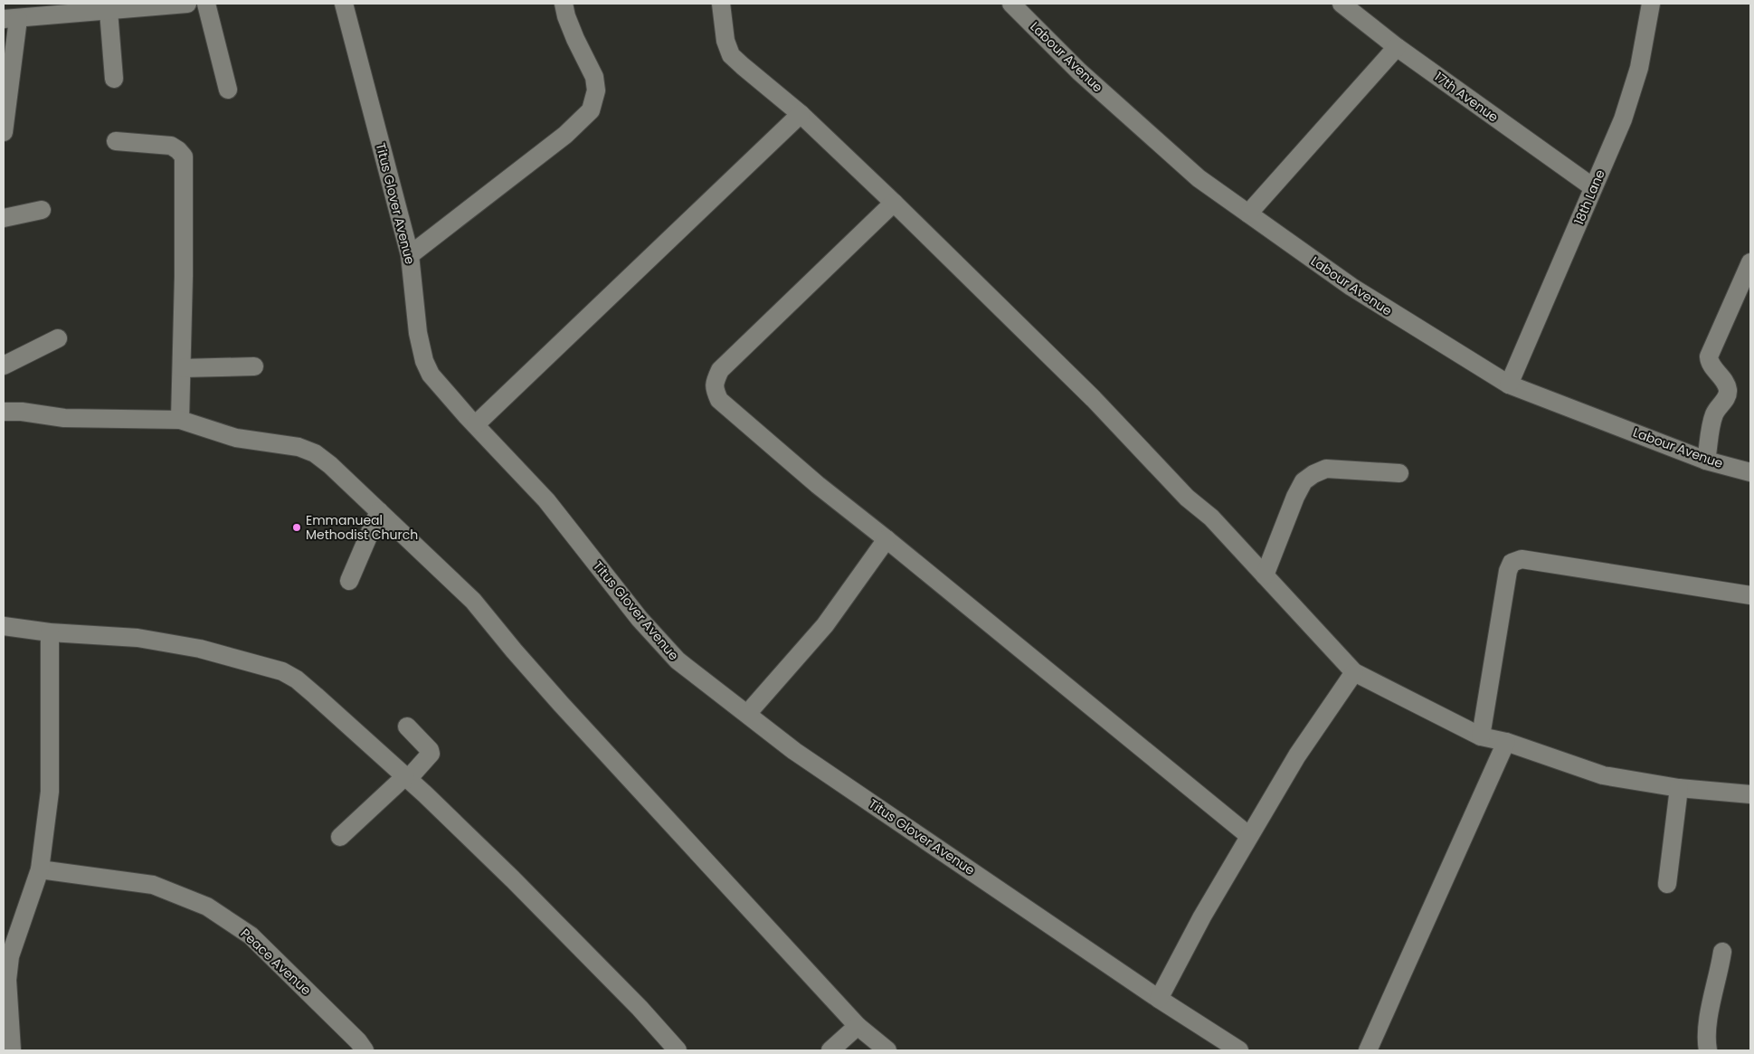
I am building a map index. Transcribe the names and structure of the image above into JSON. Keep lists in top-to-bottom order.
{
  "streets": {
    "street": [
      "Labour Avenue",
      "17th Avenue",
      "18th Lane",
      "Titus Glover Avenue",
      "Peace Avenue"
    ]
  },
  "crossings": [
    ["Labour Avenue", "18th Lane"],
    ["17th Avenue", "18th Lane"]
  ],
  "places": ["Emmanueal Methodist Church"]
}
